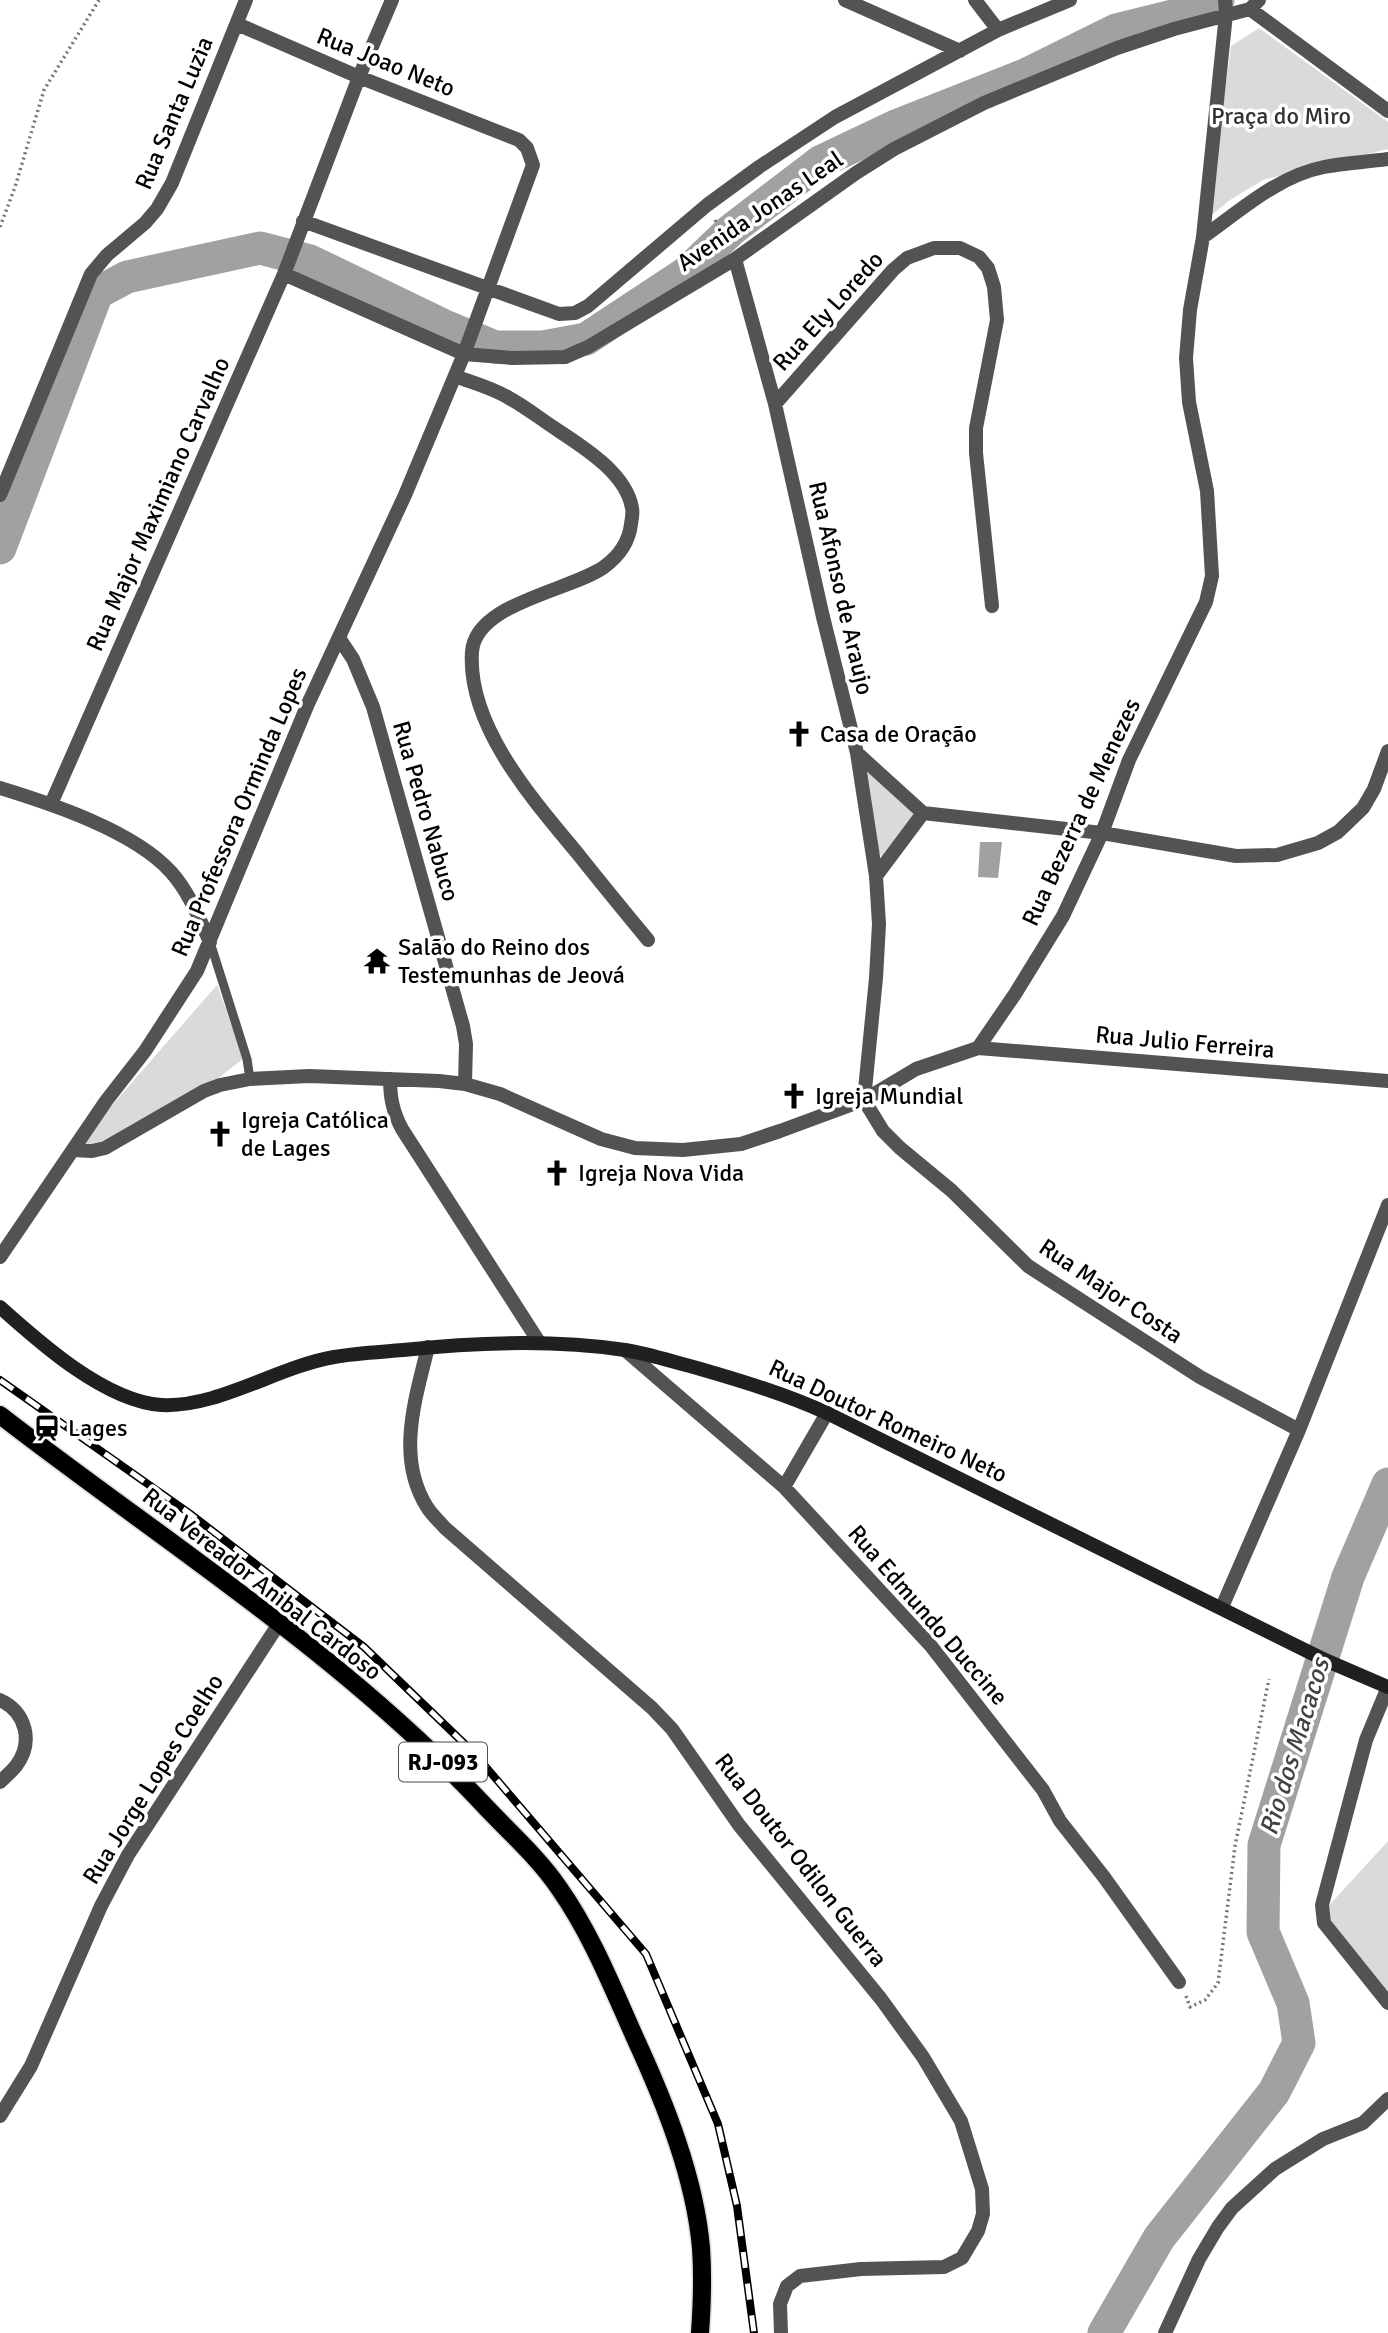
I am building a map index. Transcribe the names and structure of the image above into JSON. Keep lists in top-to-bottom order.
{
  "streets": {
    "main road": ["Rua Vereador Anibal Cardoso", "RJ-093"],
    "street": [
      "Rua Joao Neto",
      "Rua Santa Luzia",
      "Avenida Jonas Leal",
      "Rua Ely Loredo",
      "Rua Major Maximiano Carvalho",
      "Rua Afonso de Araujo",
      "Rua Pedro Nabuco",
      "Rua Professora Orminda Lopes",
      "Rua Bezerra de Menezes",
      "Rua Julio Ferreira",
      "Rua Major Costa",
      "Rua Doutor Romeiro Neto",
      "Rua Edmundo Duccine",
      "Rua Jorge Lopes Coelho",
      "Rua Doutor Odilon Guerra"
    ]
  },
  "crossings": [
    ["Rua Joao Neto", "Rua Santa Luzia"],
    ["Rua Joao Neto", "Rua Major Maximiano Carvalho"],
    ["Rua Joao Neto", "Rua Professora Orminda Lopes"],
    ["Avenida Jonas Leal", "Rua Major Maximiano Carvalho"],
    ["Avenida Jonas Leal", "Rua Afonso de Araujo"],
    ["Avenida Jonas Leal", "Rua Professora Orminda Lopes"],
    ["Avenida Jonas Leal", "Rua Bezerra de Menezes"],
    ["Rua Ely Loredo", "Rua Afonso de Araujo"],
    ["Rua Afonso de Araujo", "Rua Major Costa"],
    ["Rua Pedro Nabuco", "Rua Professora Orminda Lopes"],
    ["Rua Bezerra de Menezes", "Rua Julio Ferreira"],
    ["Rua Doutor Romeiro Neto", "Rua Edmundo Duccine"],
    ["Rua Doutor Romeiro Neto", "Rua Doutor Odilon Guerra"],
    ["Rua Vereador Anibal Cardoso", "Rua Jorge Lopes Coelho"]
  ],
  "water": ["Rio dos Macacos"],
  "parks": ["Praça do Miro"],
  "places": {
    "church": [
      "Casa de Oração",
      "Igreja Mundial",
      "Igreja Católica de Lages",
      "Igreja Nova Vida"
    ],
    "temple": ["Salão do Reino dos Testemunhas de Jeová"],
    "station": ["Lages"]
  }
}
